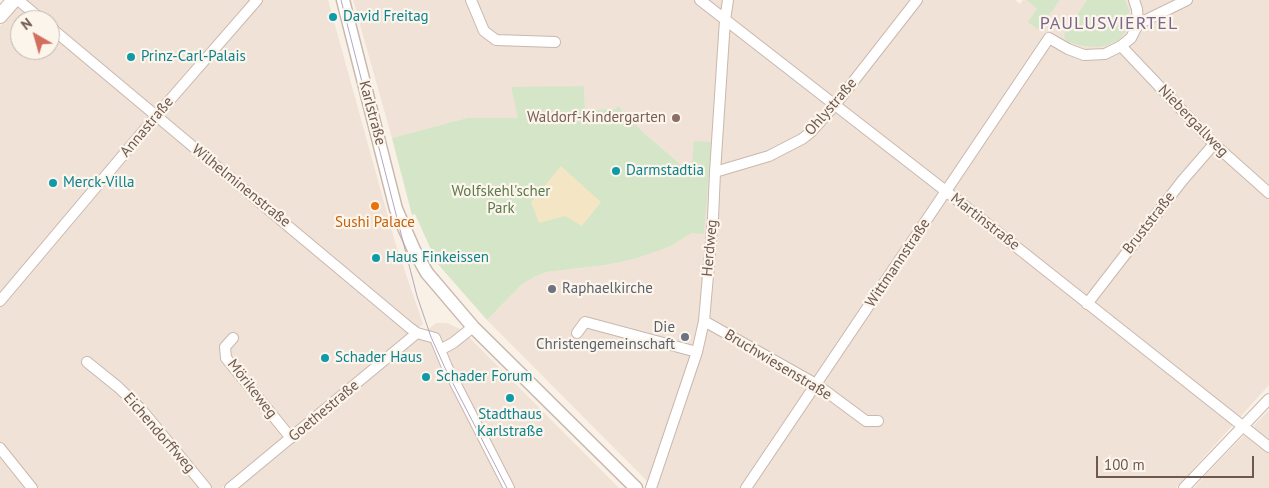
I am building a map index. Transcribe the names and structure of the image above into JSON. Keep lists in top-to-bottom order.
{
  "streets": {
    "street": [
      "Ohlystraße",
      "Karlstraße",
      "Niebergallweg",
      "Annastraße",
      "Wilhelminenstraße",
      "Martinstraße",
      "Bruststraße",
      "Herdweg",
      "Wittmannstraße",
      "Bruchwiesenstraße",
      "Mörikeweg",
      "Goethestraße",
      "Eichendorffweg"
    ]
  },
  "crossings": [
    ["Ohlystraße", "Martinstraße"],
    ["Ohlystraße", "Herdweg"],
    ["Niebergallweg", "Bruststraße"],
    ["Niebergallweg", "Wittmannstraße"],
    ["Annastraße", "Wilhelminenstraße"],
    ["Wilhelminenstraße", "Goethestraße"],
    ["Martinstraße", "Bruststraße"],
    ["Martinstraße", "Herdweg"],
    ["Martinstraße", "Wittmannstraße"],
    ["Herdweg", "Bruchwiesenstraße"],
    ["Wittmannstraße", "Bruchwiesenstraße"],
    ["Mörikeweg", "Goethestraße"]
  ],
  "districts": ["PAULUSVIERTEL"],
  "parks": ["Wolfskehl'scher Park"],
  "places": [
    "David Freitag",
    "Prinz-Carl-Palais",
    "Waldorf-Kindergarten",
    "Darmstadtia",
    "Merck-Villa",
    "Sushi Palace",
    "Haus Finkeissen",
    "Raphaelkirche",
    "Die Christengemeinschaft",
    "Schader Haus",
    "Schader Forum",
    "Stadthaus Karlstraße"
  ],
  "scale_bar": "100 m",
  "north": "top left"
}
